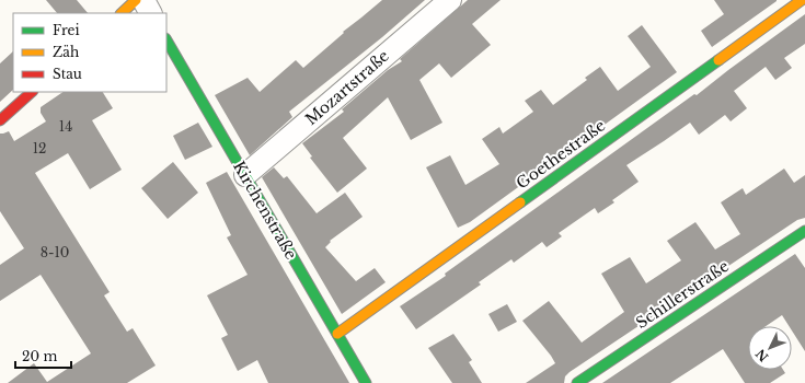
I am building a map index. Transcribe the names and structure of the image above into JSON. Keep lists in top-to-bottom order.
{
  "streets": {
    "street": [
      "Mozartstraße",
      "Goethestraße",
      "Kirchenstraße",
      "Schillerstraße"
    ]
  },
  "crossings": [
    ["Mozartstraße", "Kirchenstraße"],
    ["Goethestraße", "Kirchenstraße"]
  ],
  "house_numbers": ["14", "12", "8-10"],
  "legend": ["Frei", "Zäh", "Stau"],
  "scale_bar": "20 m",
  "north": "bottom left"
}
